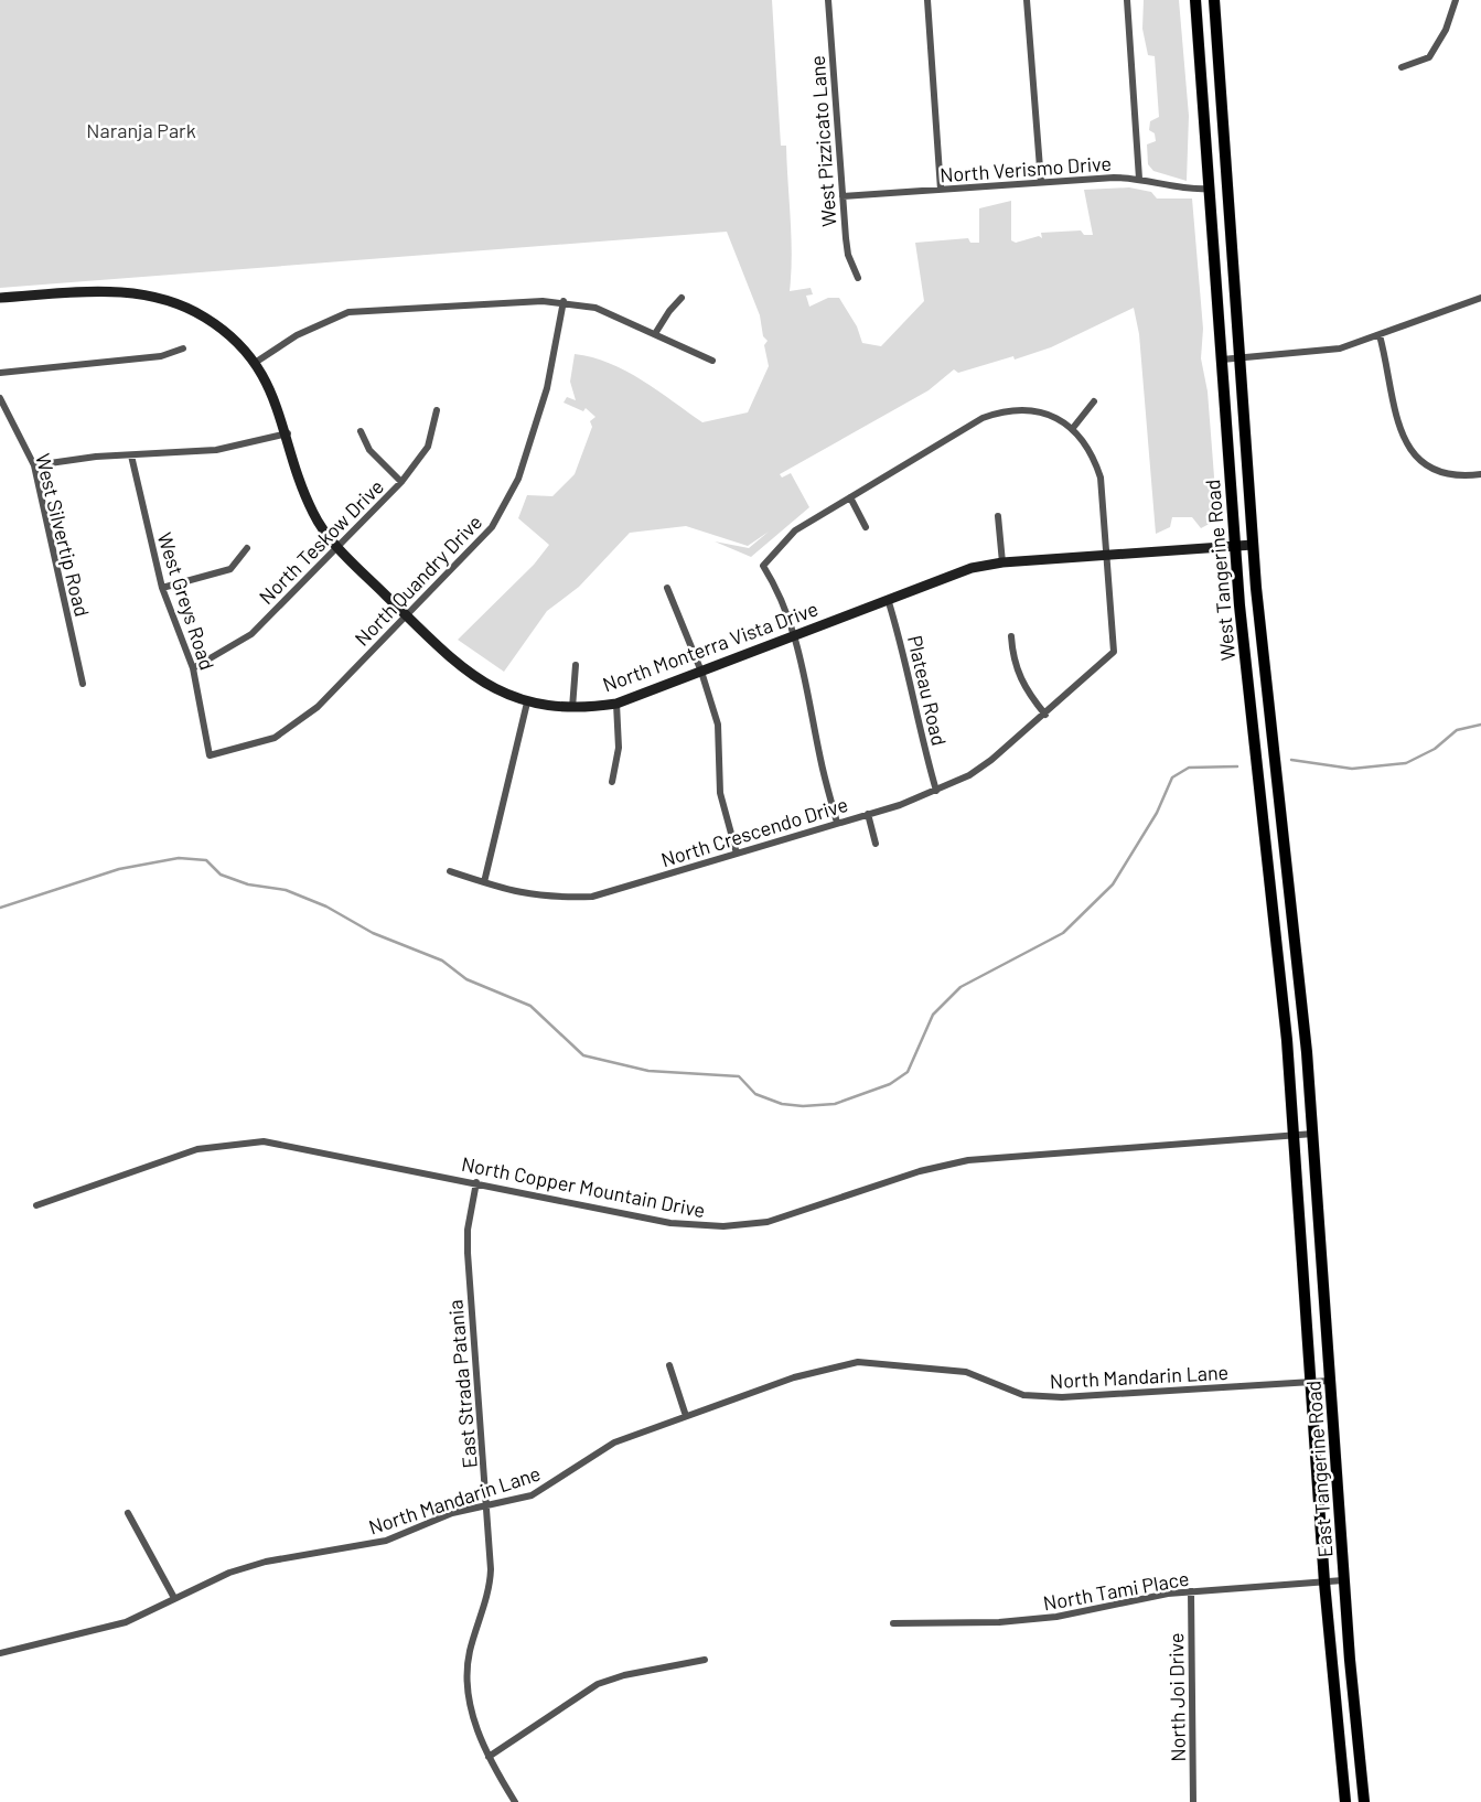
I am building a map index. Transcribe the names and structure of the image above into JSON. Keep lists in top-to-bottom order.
{
  "streets": {
    "main road": ["West Tangerine Road", "East Tangerine Road"],
    "street": [
      "West Pizzicato Lane",
      "North Verismo Drive",
      "West Silvertip Road",
      "North Teskow Drive",
      "North Quandry Drive",
      "West Greys Road",
      "North Monterra Vista Drive",
      "Plateau Road",
      "North Crescendo Drive",
      "North Copper Mountain Drive",
      "North Mandarin Lane",
      "East Strada Patania",
      "North Tami Place",
      "North Joi Drive"
    ]
  },
  "crossings": [
    ["West Pizzicato Lane", "North Verismo Drive"],
    ["North Verismo Drive", "West Tangerine Road"],
    ["North Teskow Drive", "West Greys Road"],
    ["North Teskow Drive", "North Monterra Vista Drive"],
    ["West Tangerine Road", "North Monterra Vista Drive"],
    ["West Tangerine Road", "North Copper Mountain Drive"],
    ["West Tangerine Road", "East Tangerine Road"],
    ["North Quandry Drive", "West Greys Road"],
    ["North Quandry Drive", "North Monterra Vista Drive"],
    ["North Monterra Vista Drive", "Plateau Road"],
    ["North Monterra Vista Drive", "North Crescendo Drive"],
    ["Plateau Road", "North Crescendo Drive"],
    ["North Copper Mountain Drive", "East Strada Patania"],
    ["North Copper Mountain Drive", "East Tangerine Road"],
    ["North Mandarin Lane", "East Strada Patania"],
    ["North Mandarin Lane", "East Tangerine Road"],
    ["East Tangerine Road", "North Tami Place"],
    ["North Tami Place", "North Joi Drive"]
  ],
  "parks": ["Naranja Park"]
}
